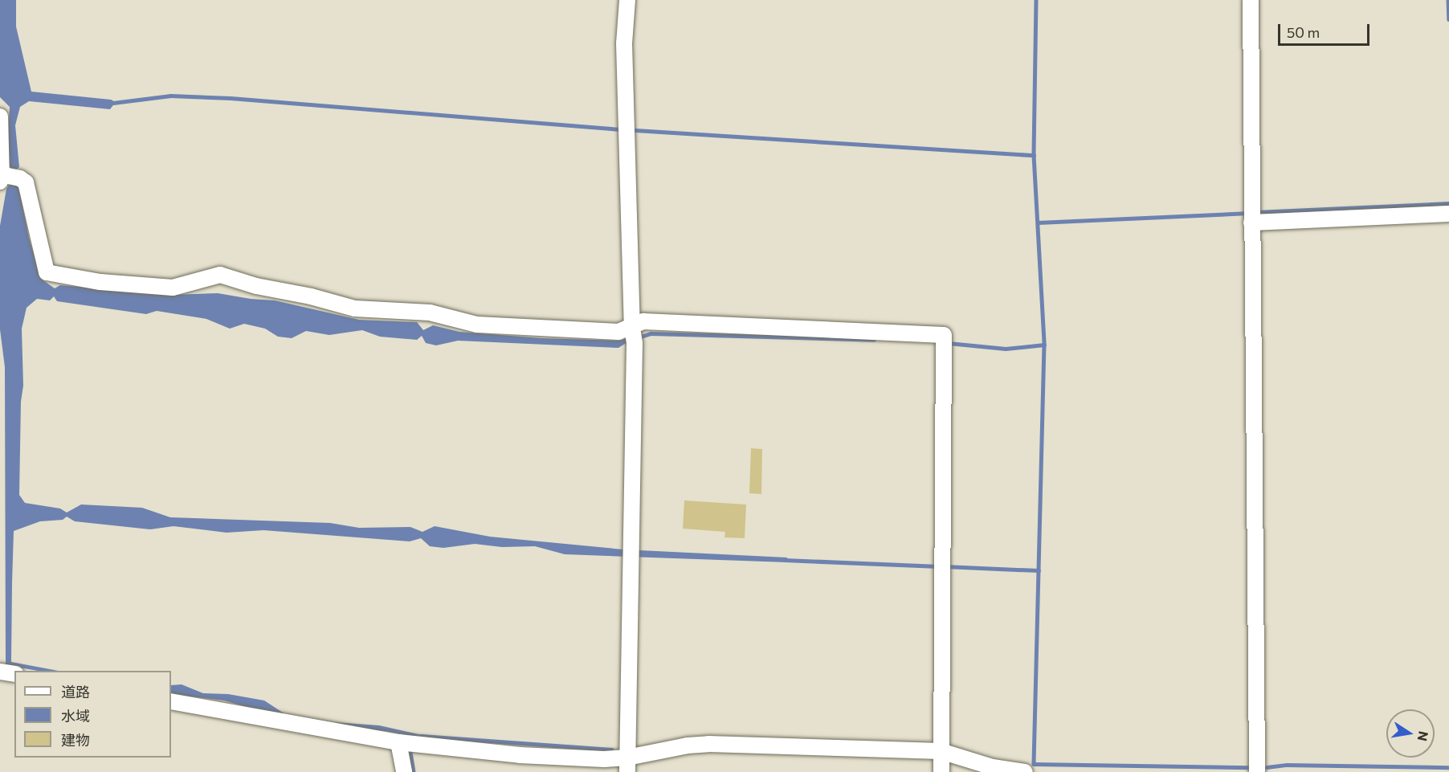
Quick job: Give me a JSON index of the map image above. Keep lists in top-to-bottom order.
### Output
{
  "legend": ["道路", "水域", "建物"],
  "scale_bar": "50 m",
  "north": "right"
}
